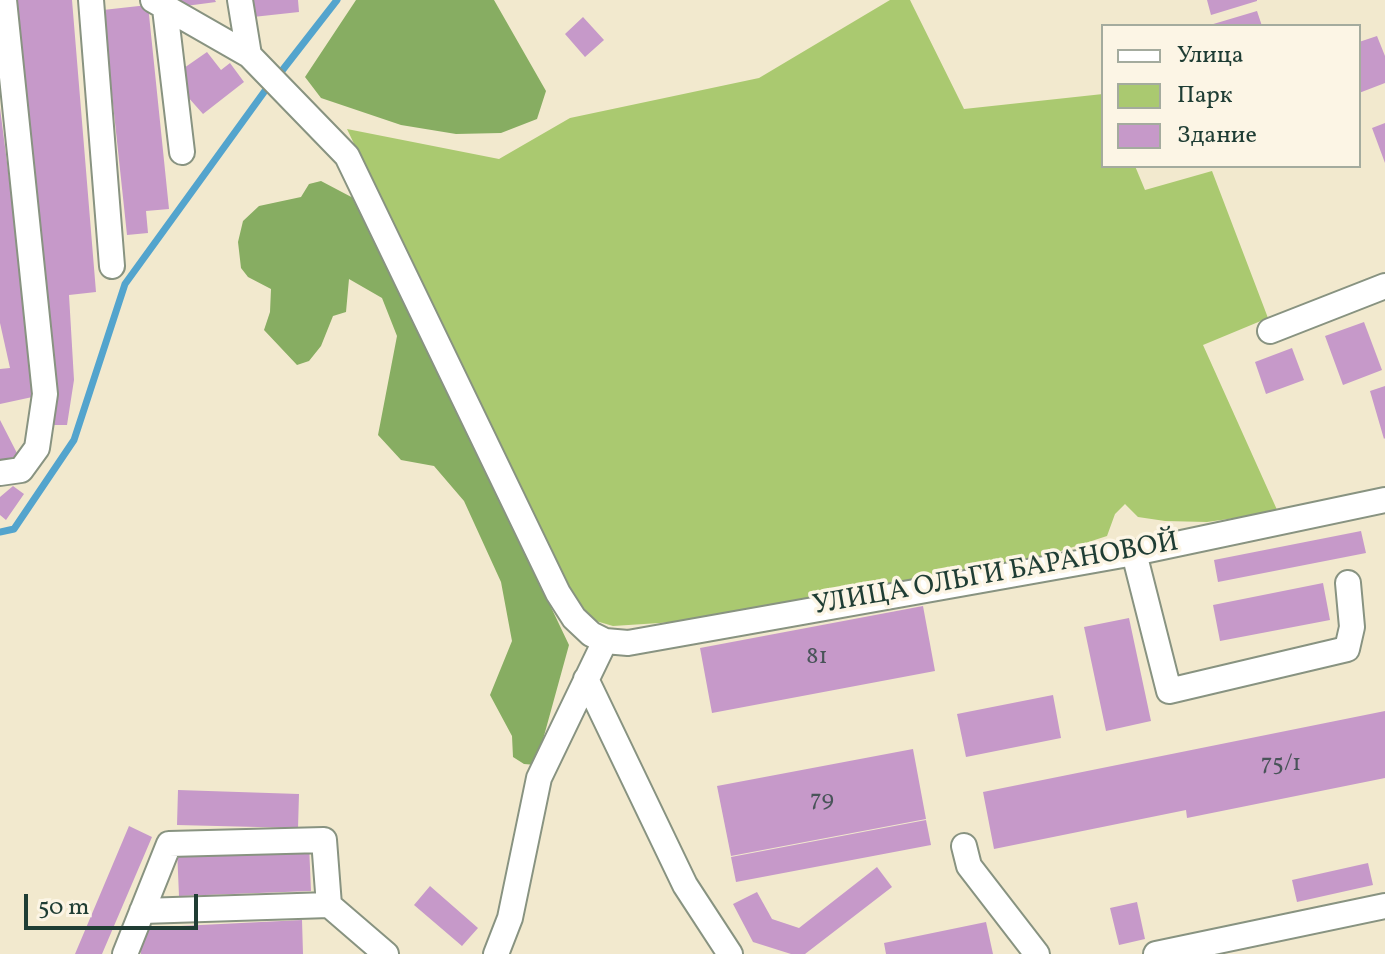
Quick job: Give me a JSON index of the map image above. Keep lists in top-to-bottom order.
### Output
{
  "streets": {
    "street": ["УЛИЦА ОЛЬГИ БАРАНОВОЙ"]
  },
  "house_numbers": ["81", "75/1", "79"],
  "legend": ["Улица", "Парк", "Здание"],
  "scale_bar": "50 m"
}
